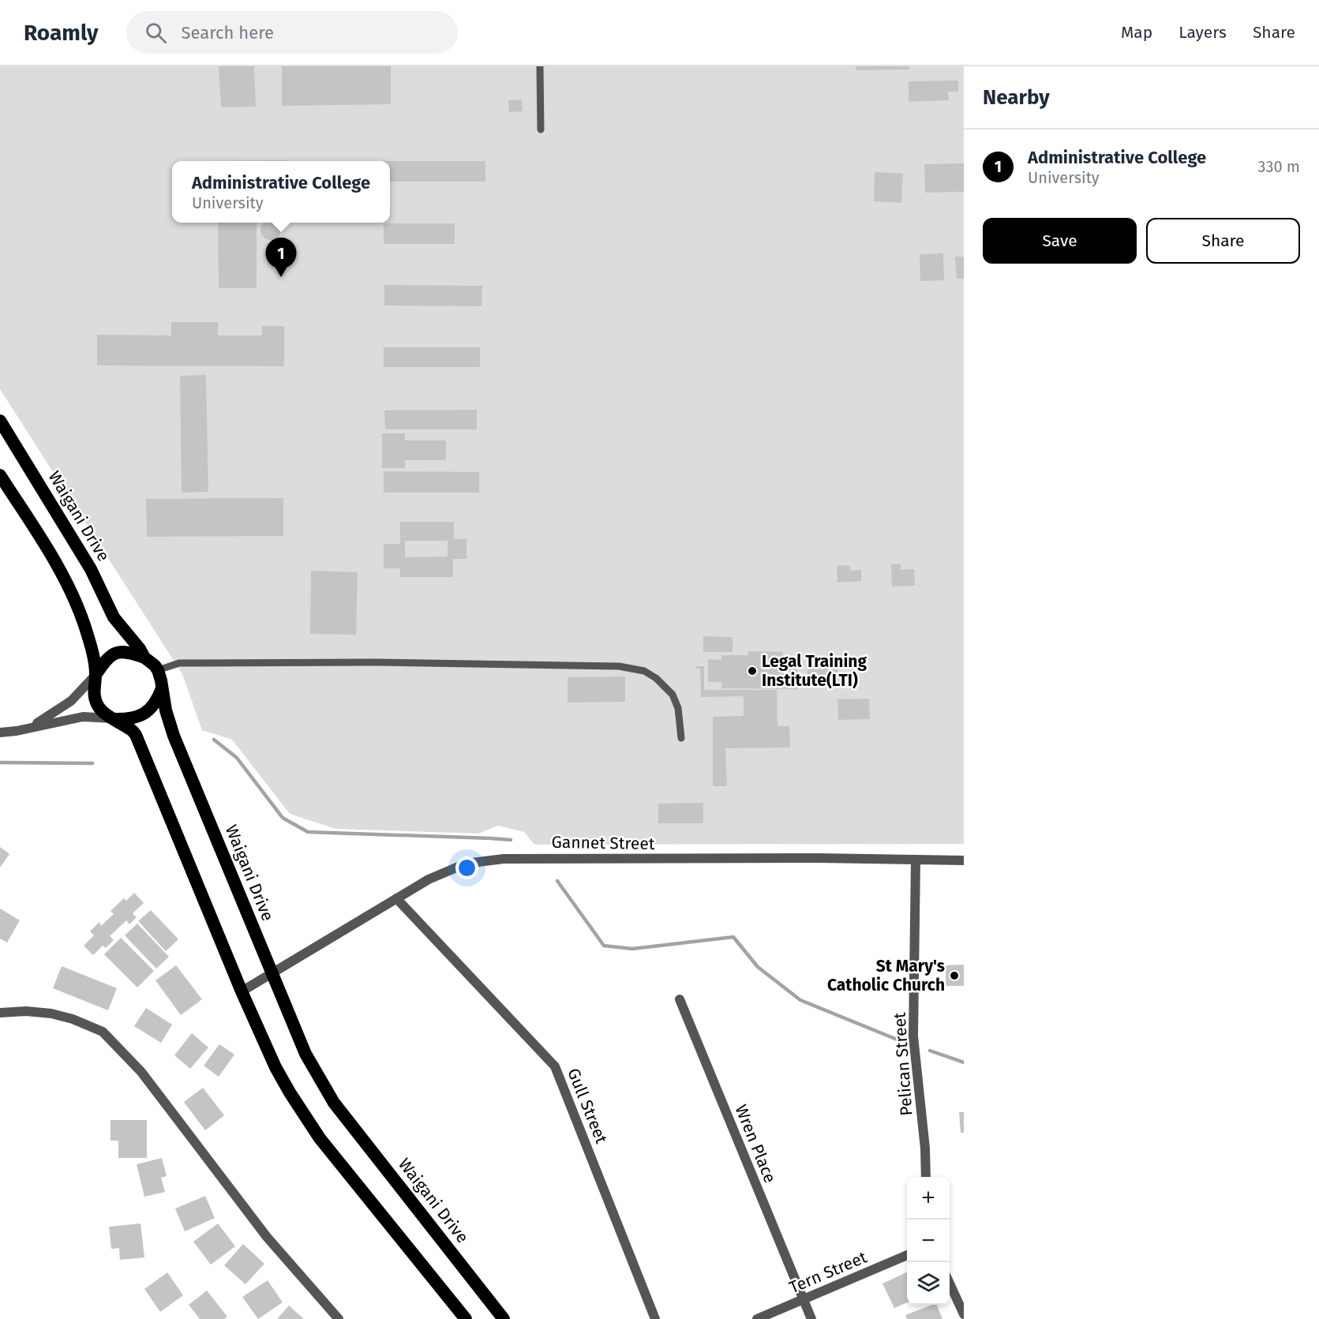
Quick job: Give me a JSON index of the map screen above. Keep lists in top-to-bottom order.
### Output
{
  "streets": {
    "highway": ["Waigani Drive"],
    "street": [
      "Gannet Street",
      "Pelican Street",
      "Gull Street",
      "Wren Place",
      "Tern Street"
    ]
  },
  "crossings": [
    ["Waigani Drive", "Gannet Street"],
    ["Gannet Street", "Pelican Street"],
    ["Gannet Street", "Gull Street"],
    ["Wren Place", "Tern Street"]
  ],
  "places": ["Legal Training Institute(LTI)", "St Mary's Catholic Church"],
  "page": {
    "header": "Roamly",
    "search": "Search here",
    "nav": ["Map", "Layers", "Share"],
    "heading": "Nearby",
    "list": [
      {
        "mark": "1",
        "name": "Administrative College",
        "note": "University",
        "value": "330 m"
      }
    ],
    "popup": ["Administrative College", "University"],
    "buttons": ["Save", "Share"],
    "pins": "1",
    "map_buttons": ["+", "−"]
  }
}
